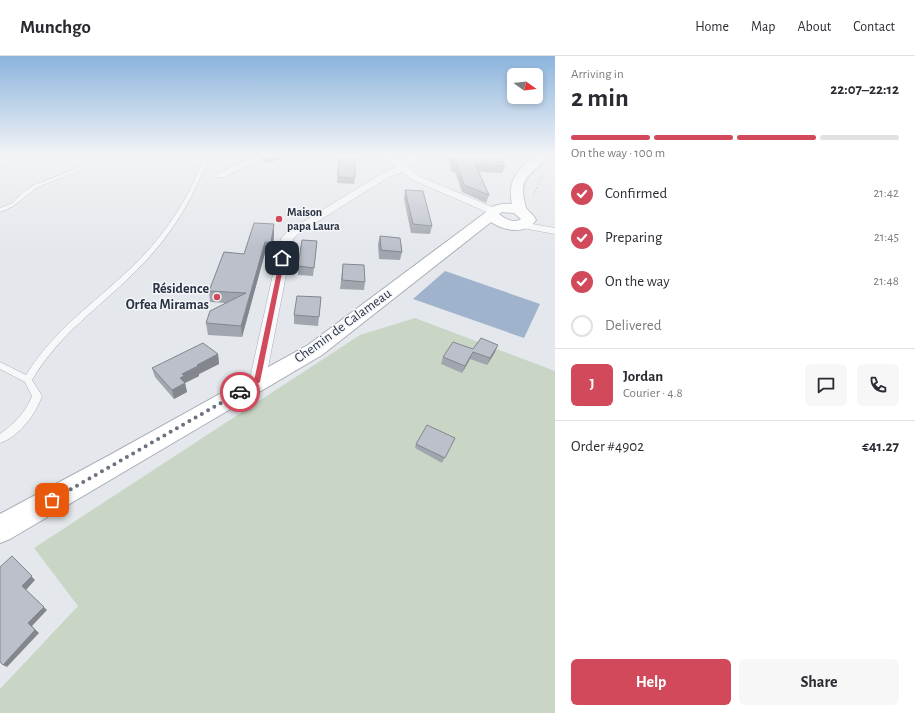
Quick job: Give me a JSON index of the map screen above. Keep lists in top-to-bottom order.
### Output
{
  "streets": {
    "main road": ["Chemin de Calameau"]
  },
  "places": ["Maison papa Laura", "Résidence Orfea Miramas"],
  "north": "right",
  "page": {
    "header": "Munchgo",
    "nav": [
      "Home",
      "Map",
      "About",
      "Contact"
    ],
    "heading": ["2 min", "Arriving in", "22:07–22:12"],
    "panel": [
      "Jordan",
      "Courier · 4.8",
      "Order #4902",
      "€41.27"
    ],
    "bar": "On the way · 100 m",
    "list": [
      ["Confirmed", "21:42"],
      ["Preparing", "21:45"],
      ["On the way", "21:48"],
      "Delivered"
    ],
    "round": "J",
    "buttons": ["Help", "Share"]
  }
}
